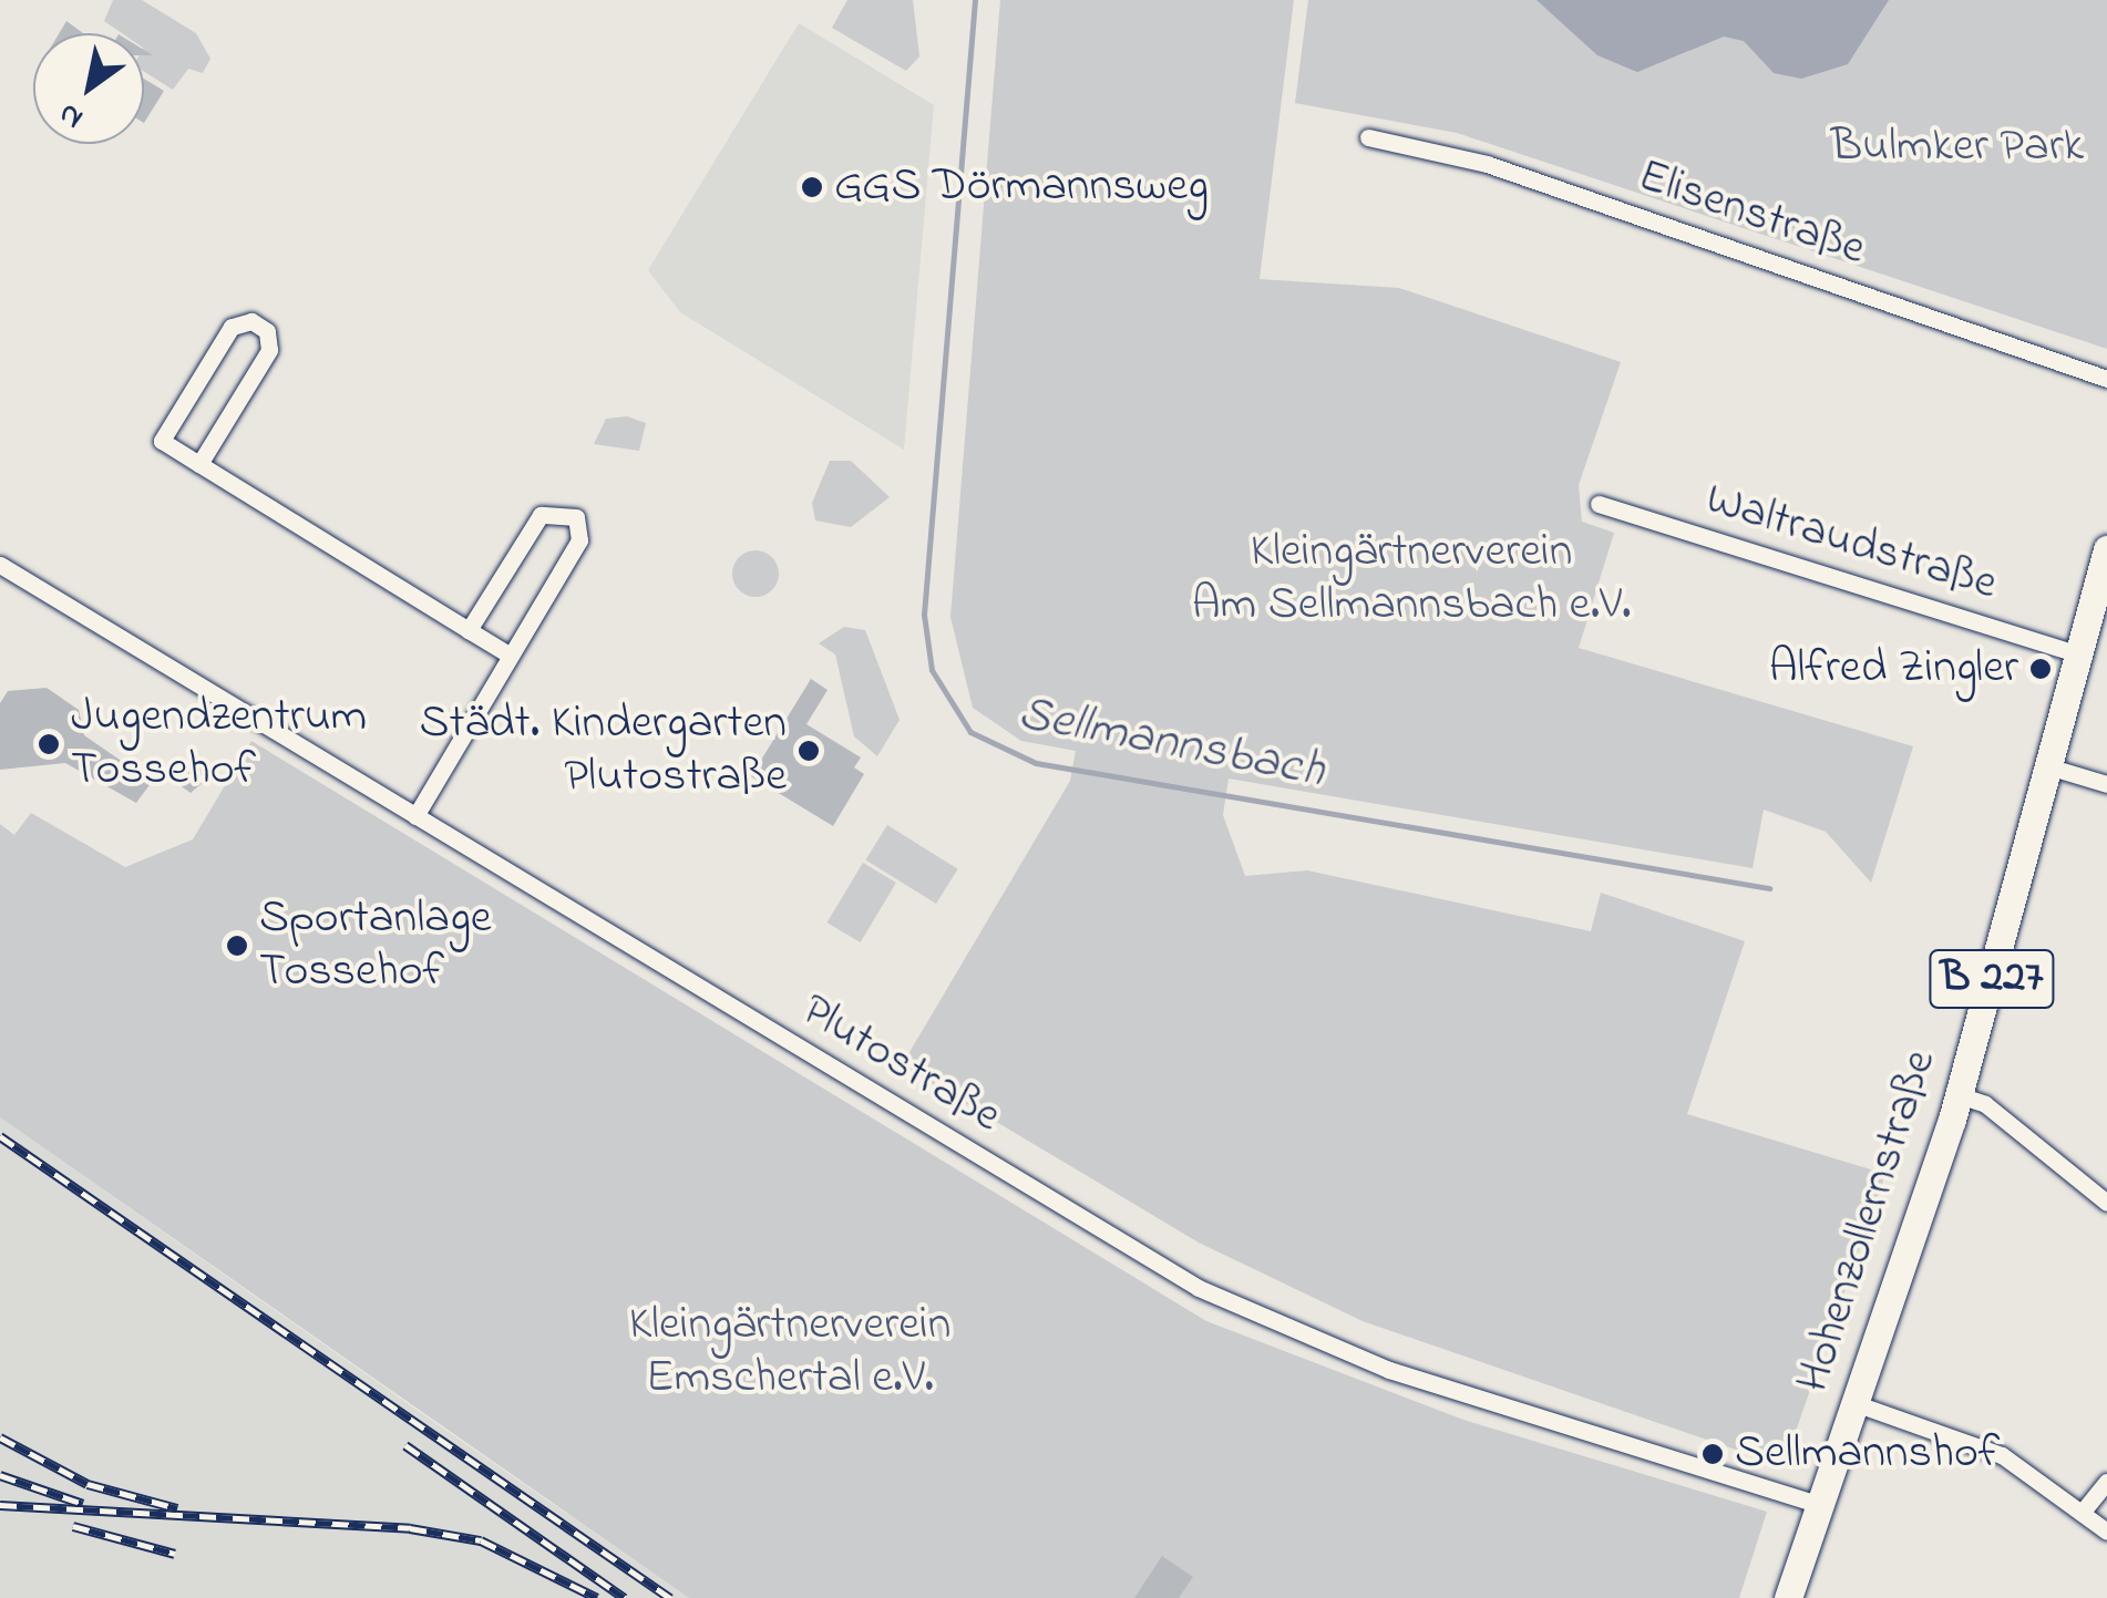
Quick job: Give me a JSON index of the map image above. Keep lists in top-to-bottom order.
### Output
{
  "streets": {
    "main road": ["B 227", "Hohenzollernstraße"],
    "street": ["Elisenstraße", "Waltraudstraße", "Plutostraße"]
  },
  "crossings": [
    ["Waltraudstraße", "Hohenzollernstraße"],
    ["Plutostraße", "Hohenzollernstraße"]
  ],
  "water": ["Sellmannsbach"],
  "parks": ["Bulmker Park", "Kleingärtnerverein Am Sellmannsbach e.V.", "Kleingärtnerverein Emschertal e.V."],
  "places": [
    "GGS Dörmannsweg",
    "Alfred Zingler",
    "Jugendzentrum Tossehof",
    "Städt. Kindergarten Plutostraße",
    "Sportanlage Tossehof",
    "Sellmannshof"
  ],
  "north": "bottom left"
}
